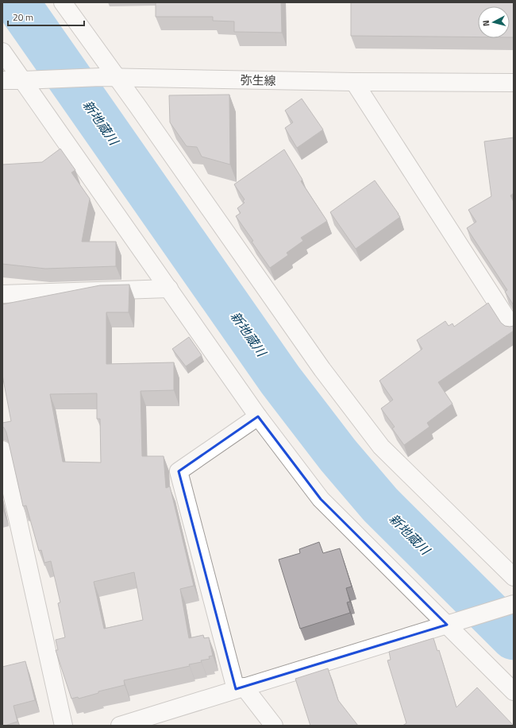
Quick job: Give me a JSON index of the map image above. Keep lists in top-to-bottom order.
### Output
{
  "streets": {
    "street": ["弥生線"]
  },
  "water": ["新地蔵川"],
  "scale_bar": "20 m",
  "north": "left"
}
